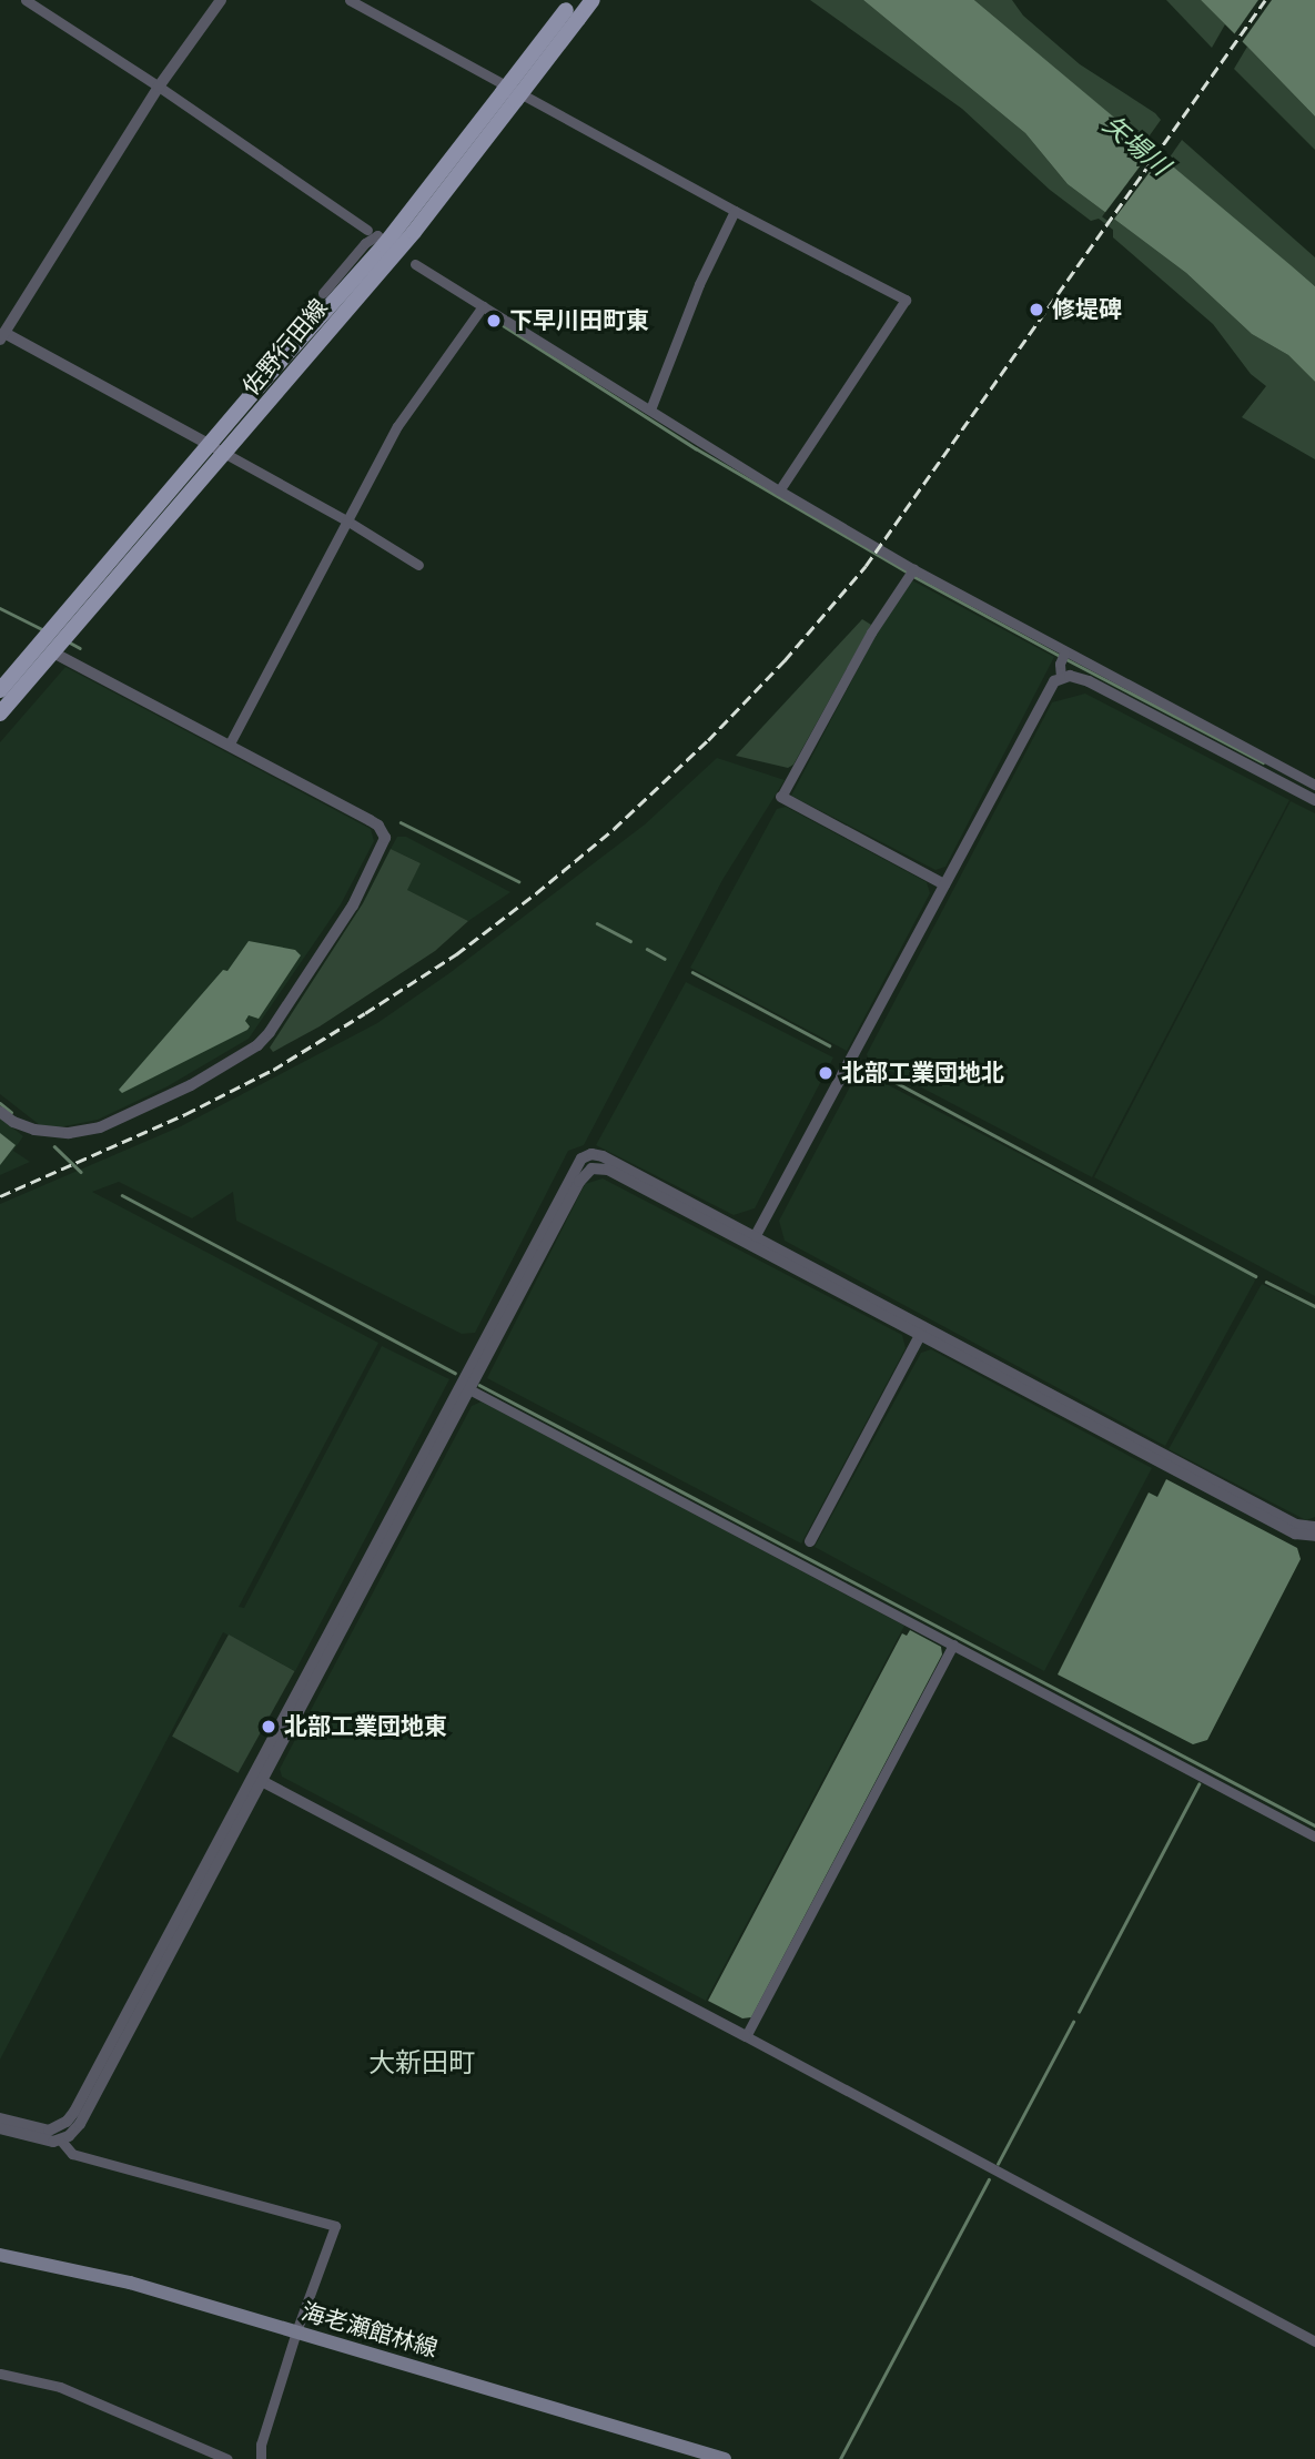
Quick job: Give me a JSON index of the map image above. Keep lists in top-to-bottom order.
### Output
{
  "streets": {
    "main road": ["佐野行田線", "海老瀬館林線"]
  },
  "districts": ["大新田町"],
  "water": ["矢場川"],
  "places": [
    "修堤碑",
    "下早川田町東",
    "北部工業団地北",
    "北部工業団地東"
  ]
}
